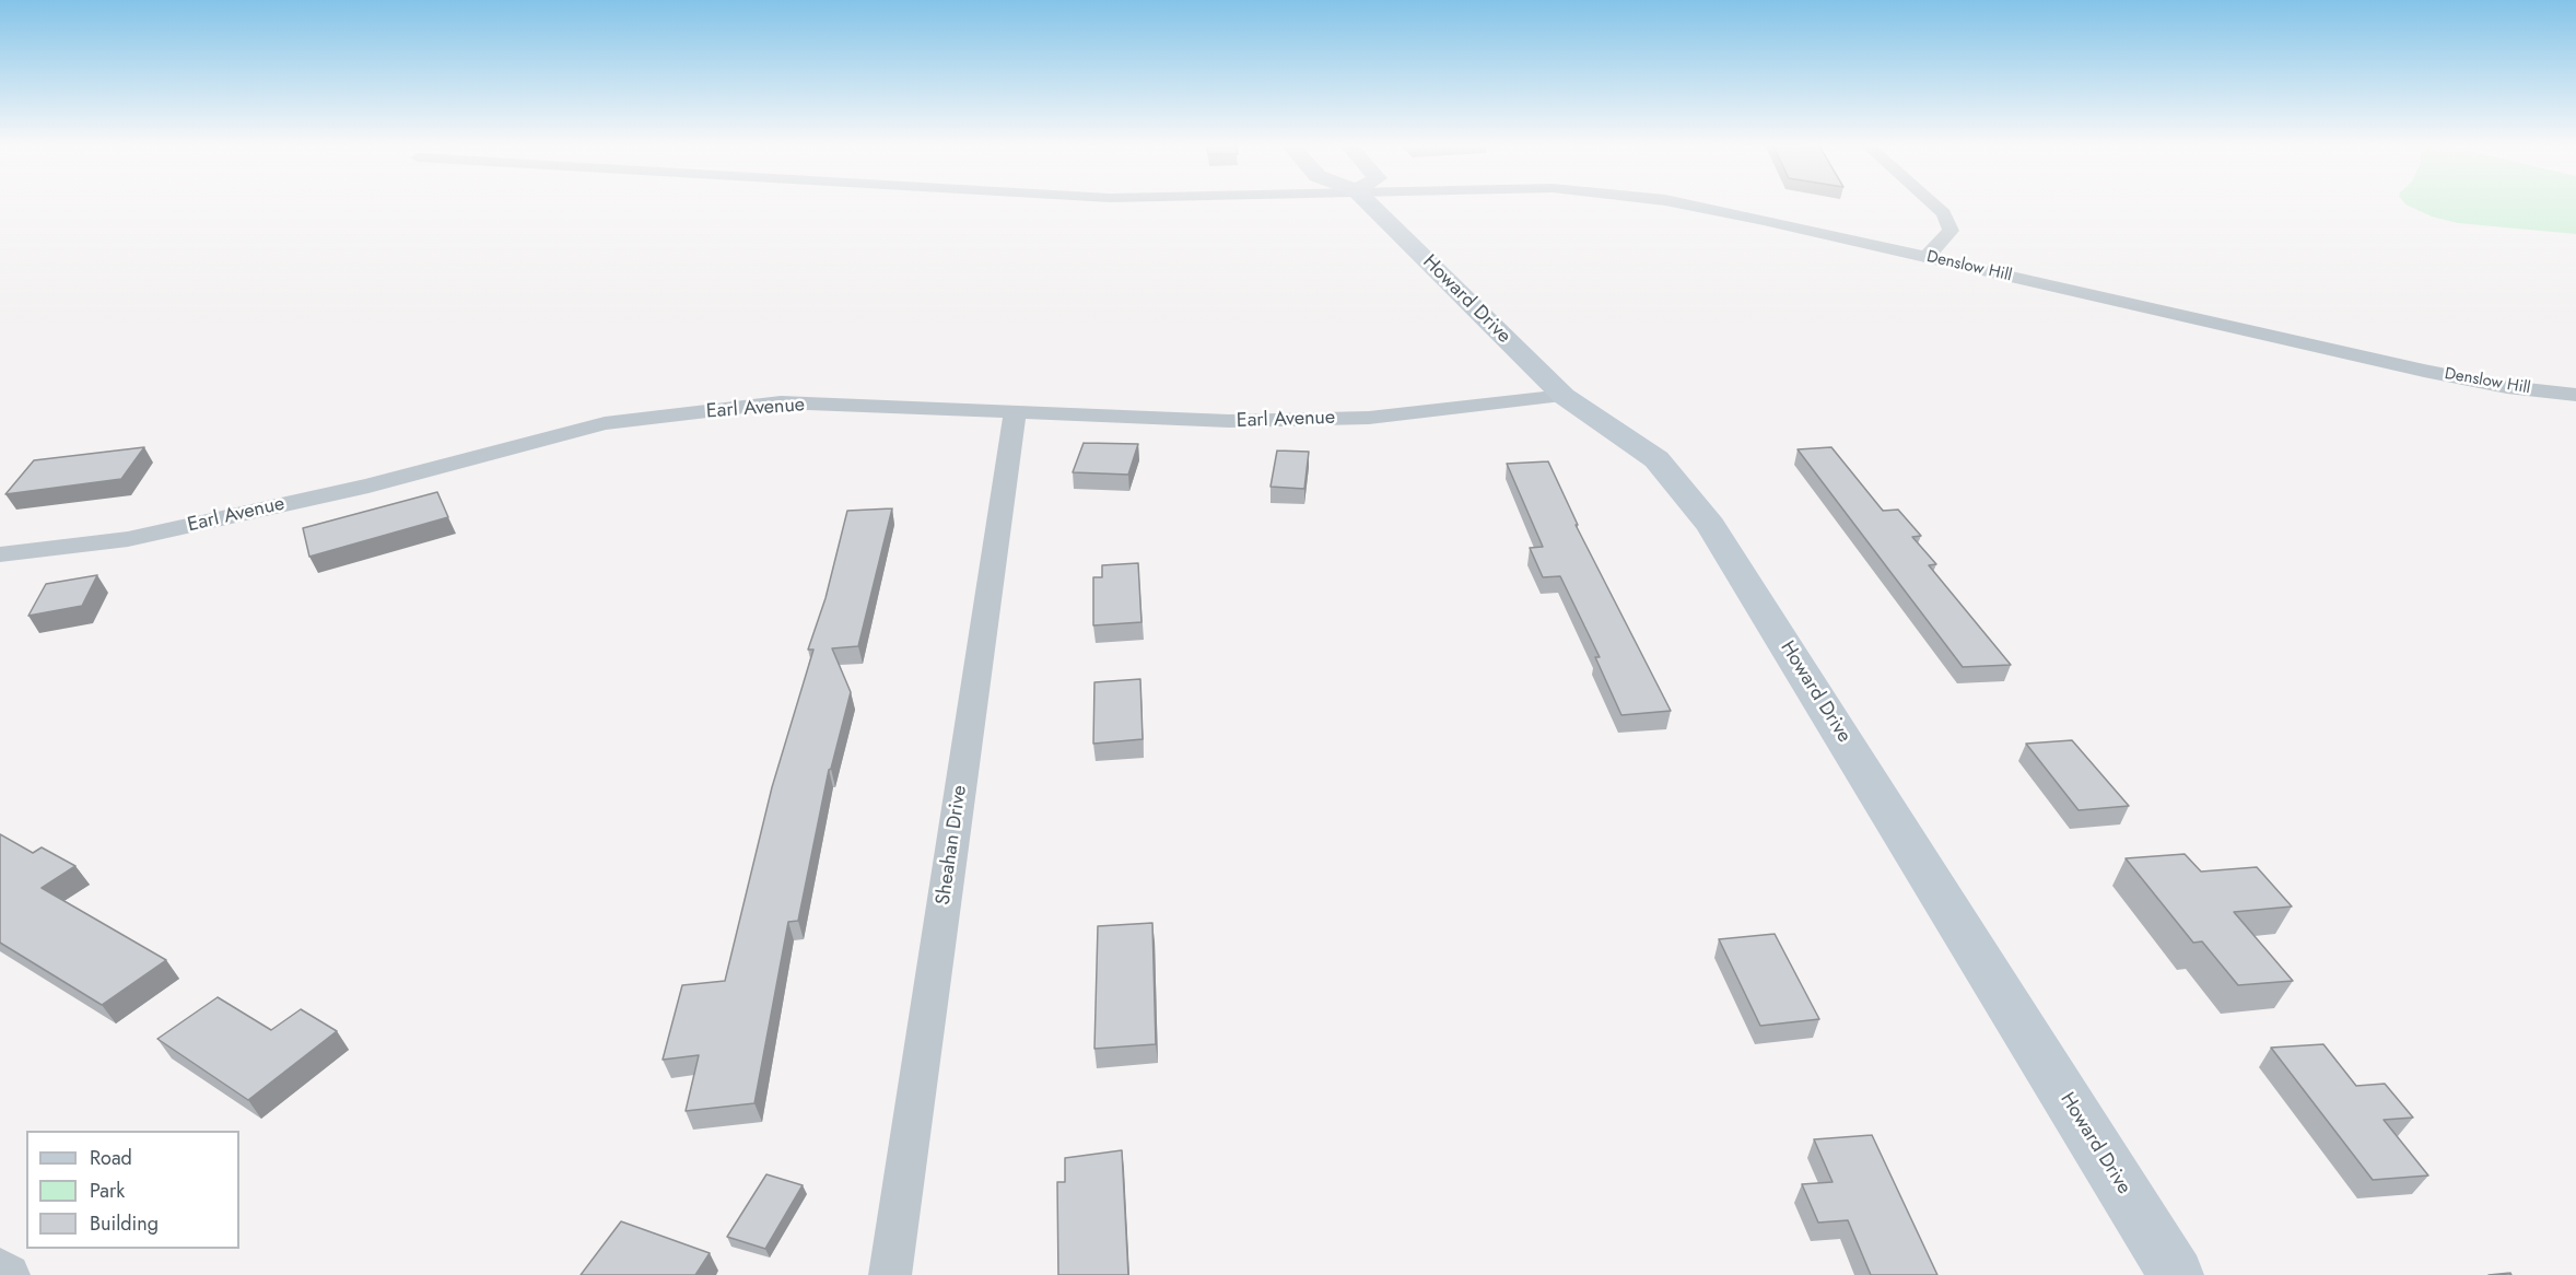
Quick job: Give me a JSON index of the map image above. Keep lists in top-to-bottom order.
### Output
{
  "streets": {
    "street": [
      "Denslow Hill",
      "Howard Drive",
      "Earl Avenue",
      "Sheahan Drive"
    ]
  },
  "crossings": [
    ["Howard Drive", "Earl Avenue"],
    ["Earl Avenue", "Sheahan Drive"]
  ],
  "legend": ["Road", "Park", "Building"]
}
